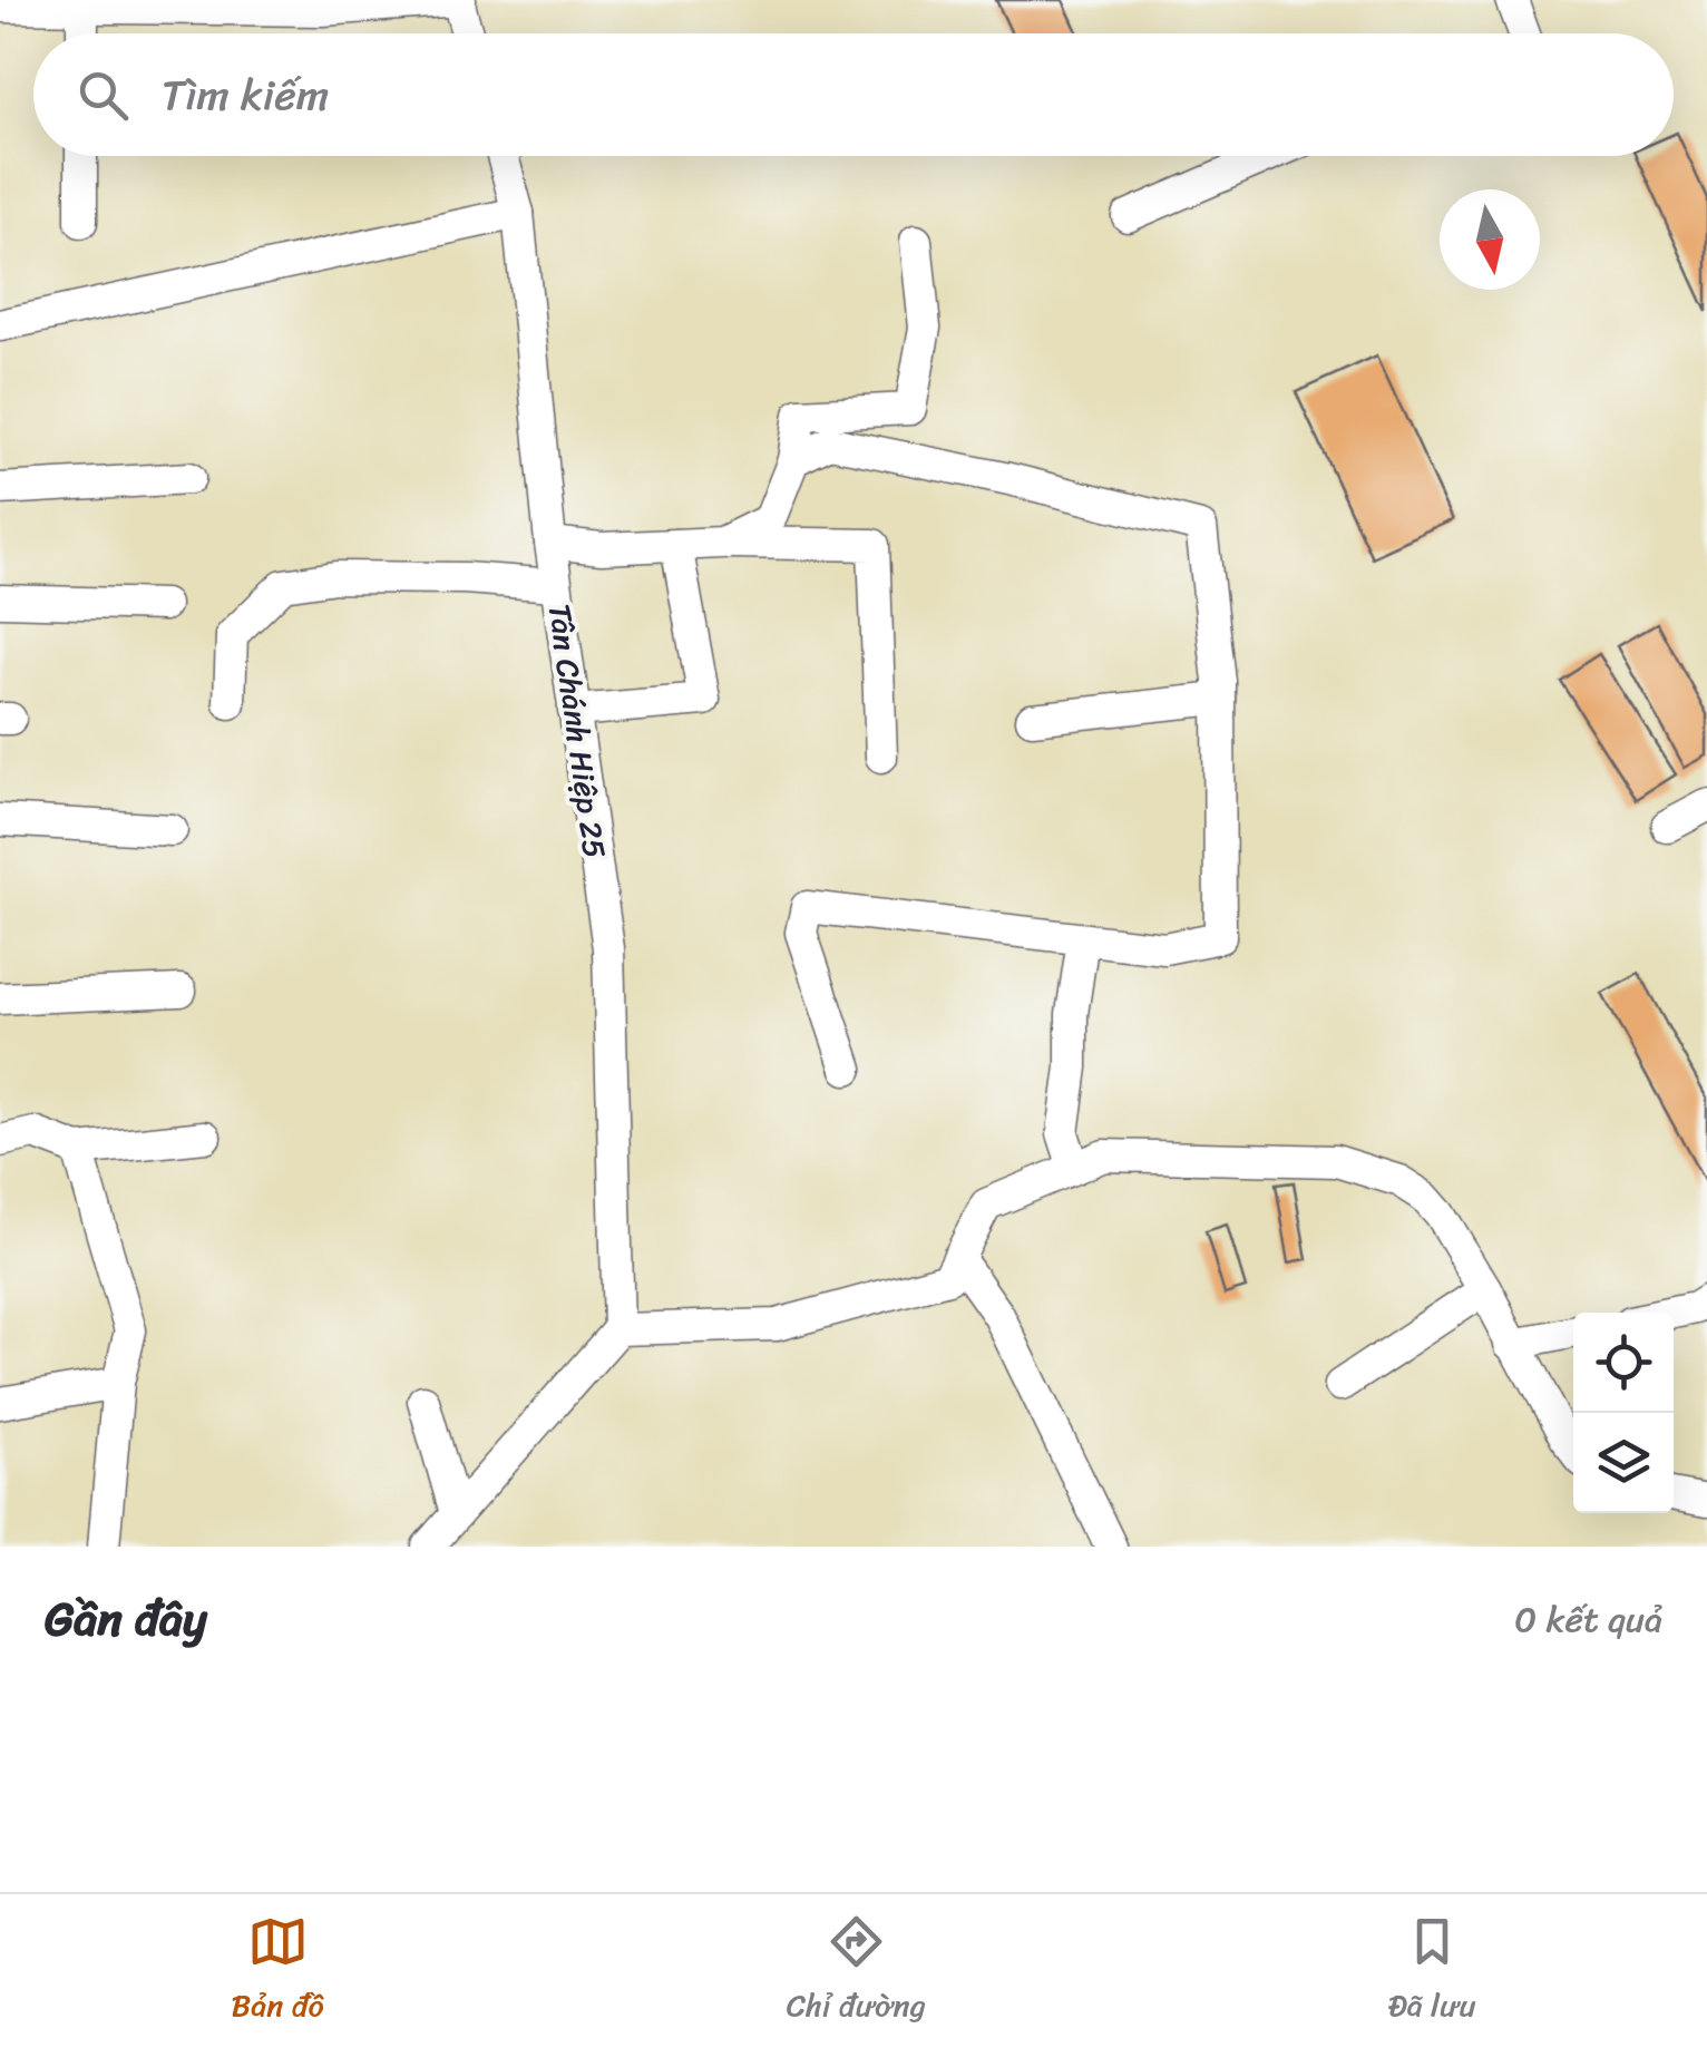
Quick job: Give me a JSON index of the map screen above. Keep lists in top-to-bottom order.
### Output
{
  "streets": {
    "street": ["Tân Chánh Hiệp 25"]
  },
  "north": "bottom",
  "page": {
    "search": "Tìm kiếm",
    "heading": ["Gần đây", "0 kết quả"],
    "nav": ["Bản đồ", "Chỉ đường", "Đã lưu"]
  }
}
